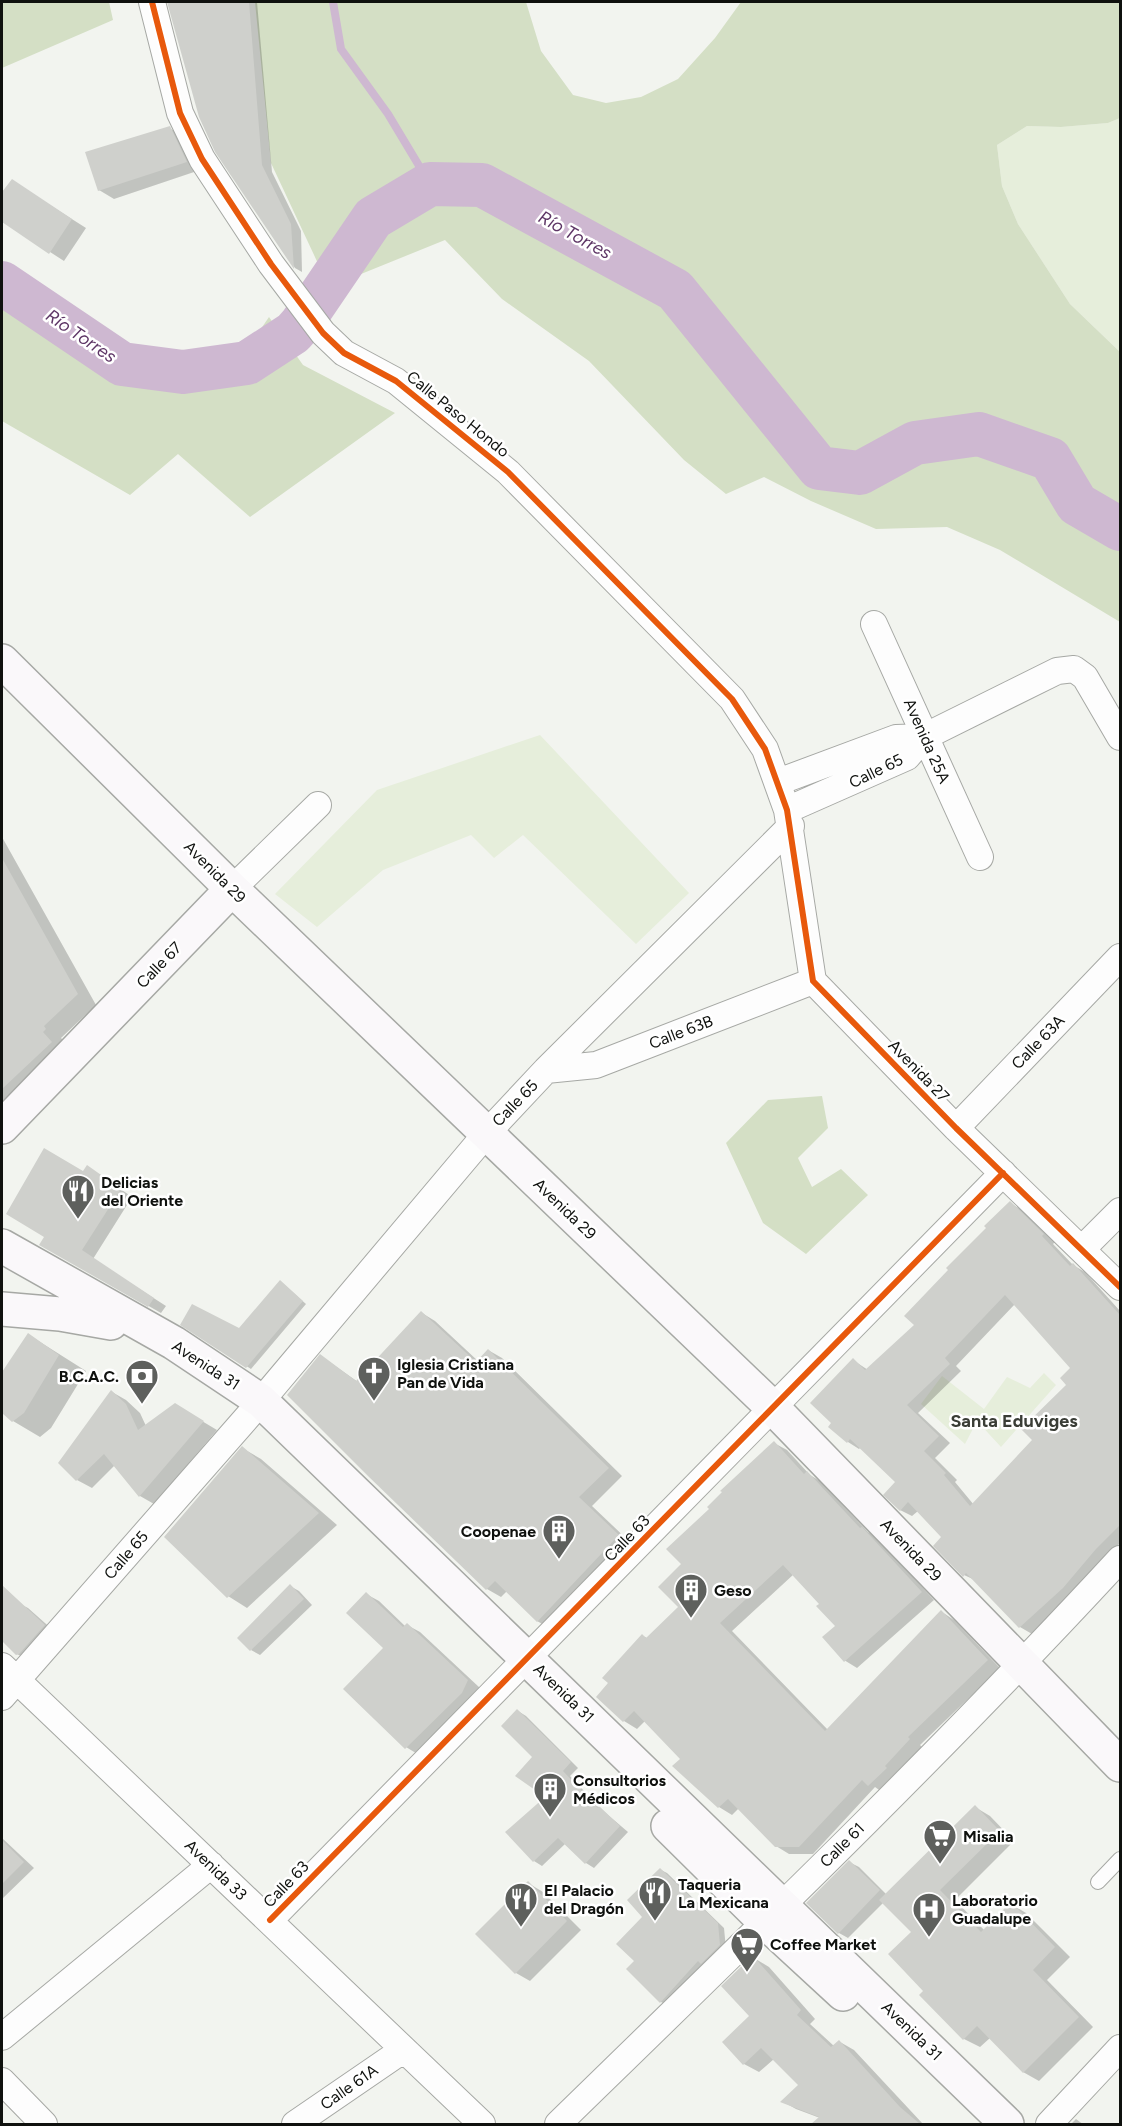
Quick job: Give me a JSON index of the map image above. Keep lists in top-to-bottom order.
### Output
{
  "streets": {
    "main road": ["Avenida 29", "Calle 67", "Avenida 31"],
    "street": [
      "Calle Paso Hondo",
      "Avenida 25A",
      "Calle 65",
      "Calle 63B",
      "Calle 63A",
      "Avenida 27",
      "Calle 63",
      "Calle 61",
      "Avenida 33",
      "Calle 61A"
    ]
  },
  "crossings": [
    ["Calle Paso Hondo", "Calle 65"],
    ["Avenida 25A", "Calle 65"],
    ["Calle 65", "Avenida 29"],
    ["Calle 65", "Calle 63B"],
    ["Calle 65", "Avenida 31"],
    ["Calle 65", "Avenida 33"],
    ["Avenida 29", "Calle 67"],
    ["Avenida 29", "Calle 63"],
    ["Avenida 29", "Calle 61"],
    ["Calle 63B", "Avenida 27"],
    ["Calle 63A", "Avenida 27"],
    ["Avenida 27", "Calle 63"],
    ["Avenida 31", "Calle 63"],
    ["Avenida 31", "Calle 61"],
    ["Calle 63", "Avenida 33"],
    ["Avenida 33", "Calle 61A"]
  ],
  "districts": ["Santa Eduviges"],
  "water": ["Río Torres"],
  "places": {
    "restaurant": ["Delicias del Oriente", "Taqueria La Mexicana", "El Palacio del Dragón"],
    "church": ["Iglesia Cristiana Pan de Vida"],
    "bank": ["B.C.A.C."],
    "building": ["Coopenae", "Geso", "Consultorios Médicos"],
    "supermarket": ["Misalia", "Coffee Market"],
    "hospital": ["Laboratorio Guadalupe"]
  }
}
